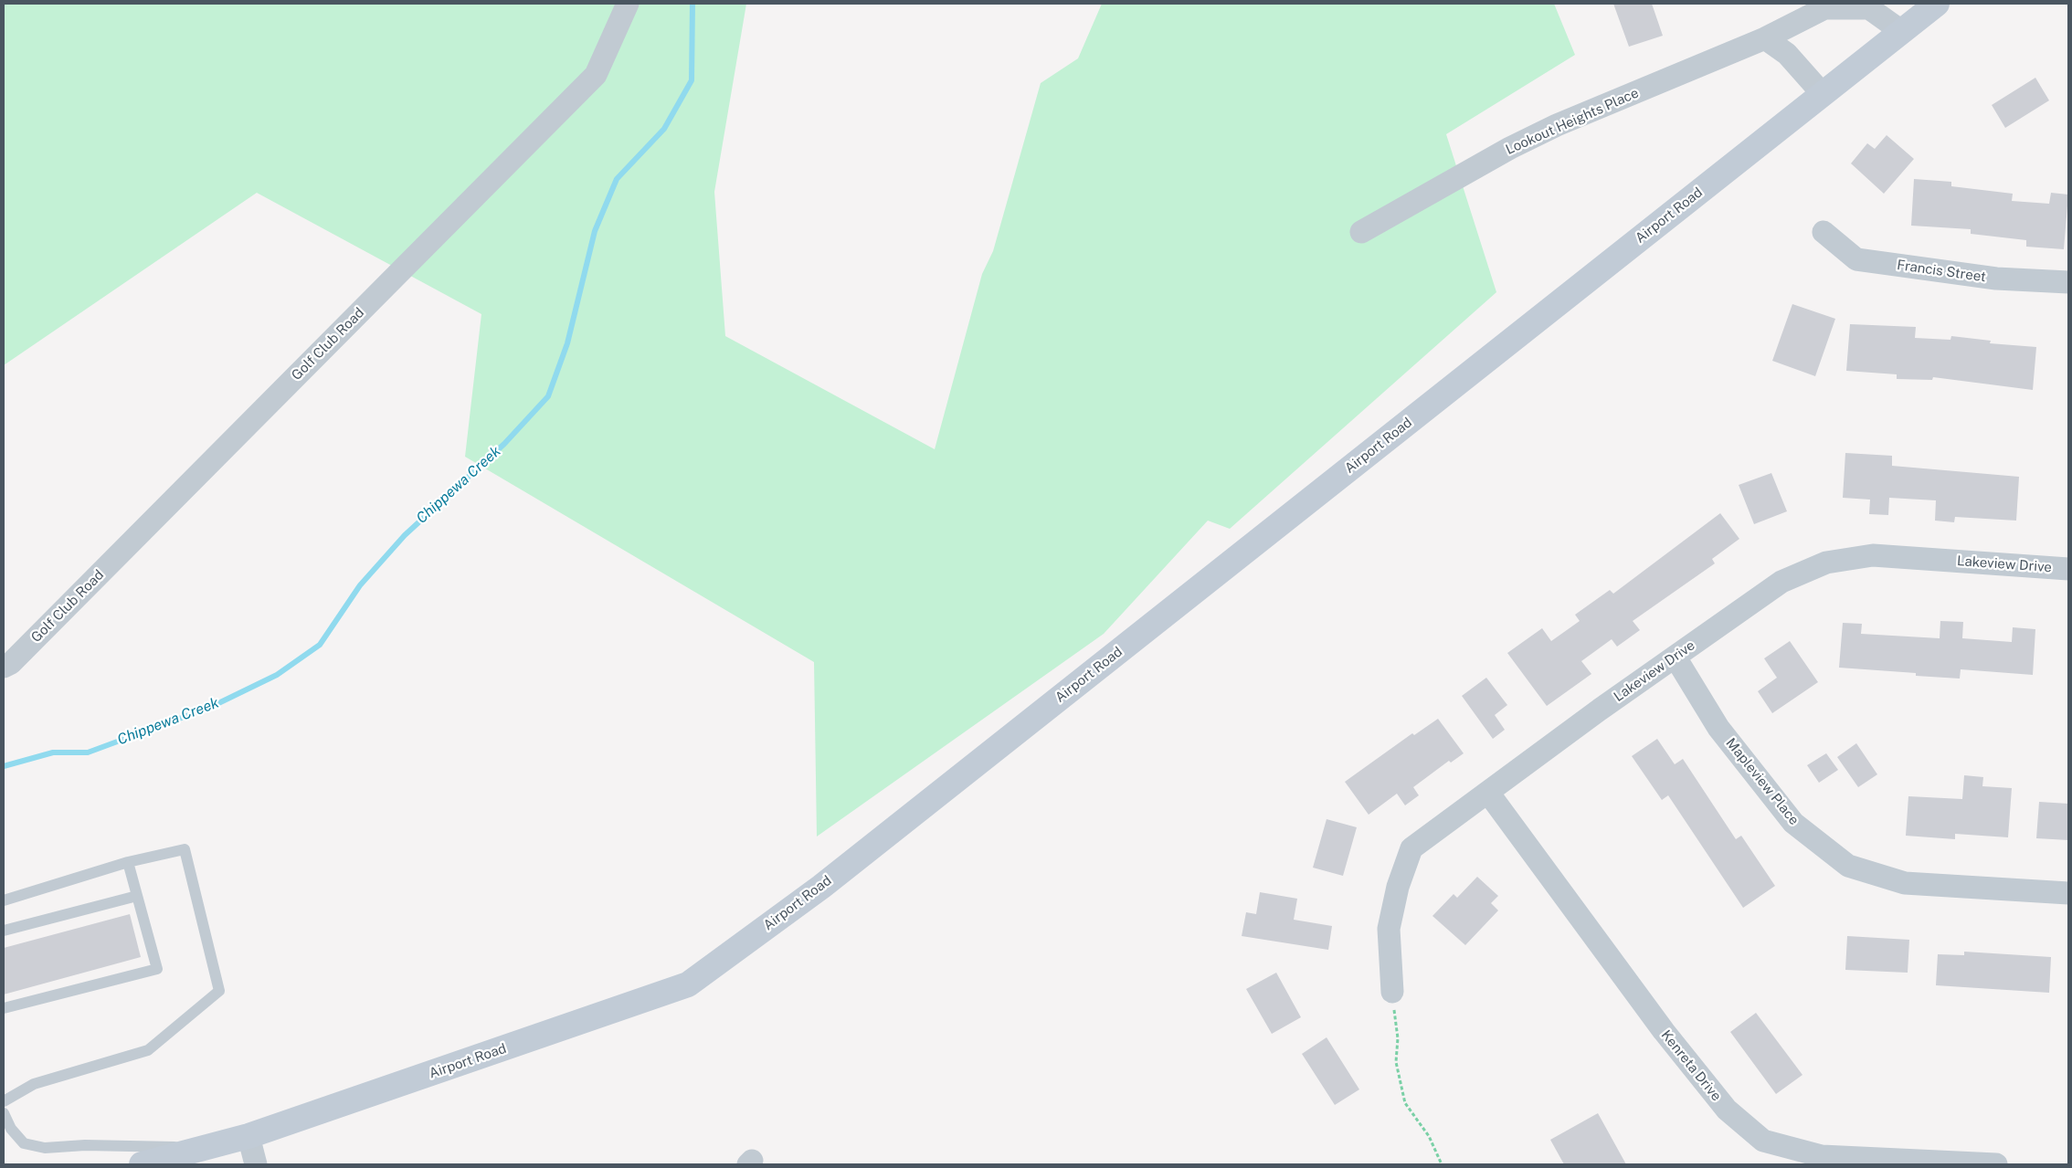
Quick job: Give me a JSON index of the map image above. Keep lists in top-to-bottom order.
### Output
{
  "streets": {
    "main road": ["Airport Road"],
    "street": [
      "Lookout Heights Place",
      "Francis Street",
      "Golf Club Road",
      "Lakeview Drive",
      "Mapleview Place",
      "Kenreta Drive"
    ]
  },
  "crossings": [
    ["Lookout Heights Place", "Airport Road"],
    ["Lakeview Drive", "Mapleview Place"],
    ["Lakeview Drive", "Kenreta Drive"]
  ],
  "water": ["Chippewa Creek"]
}
